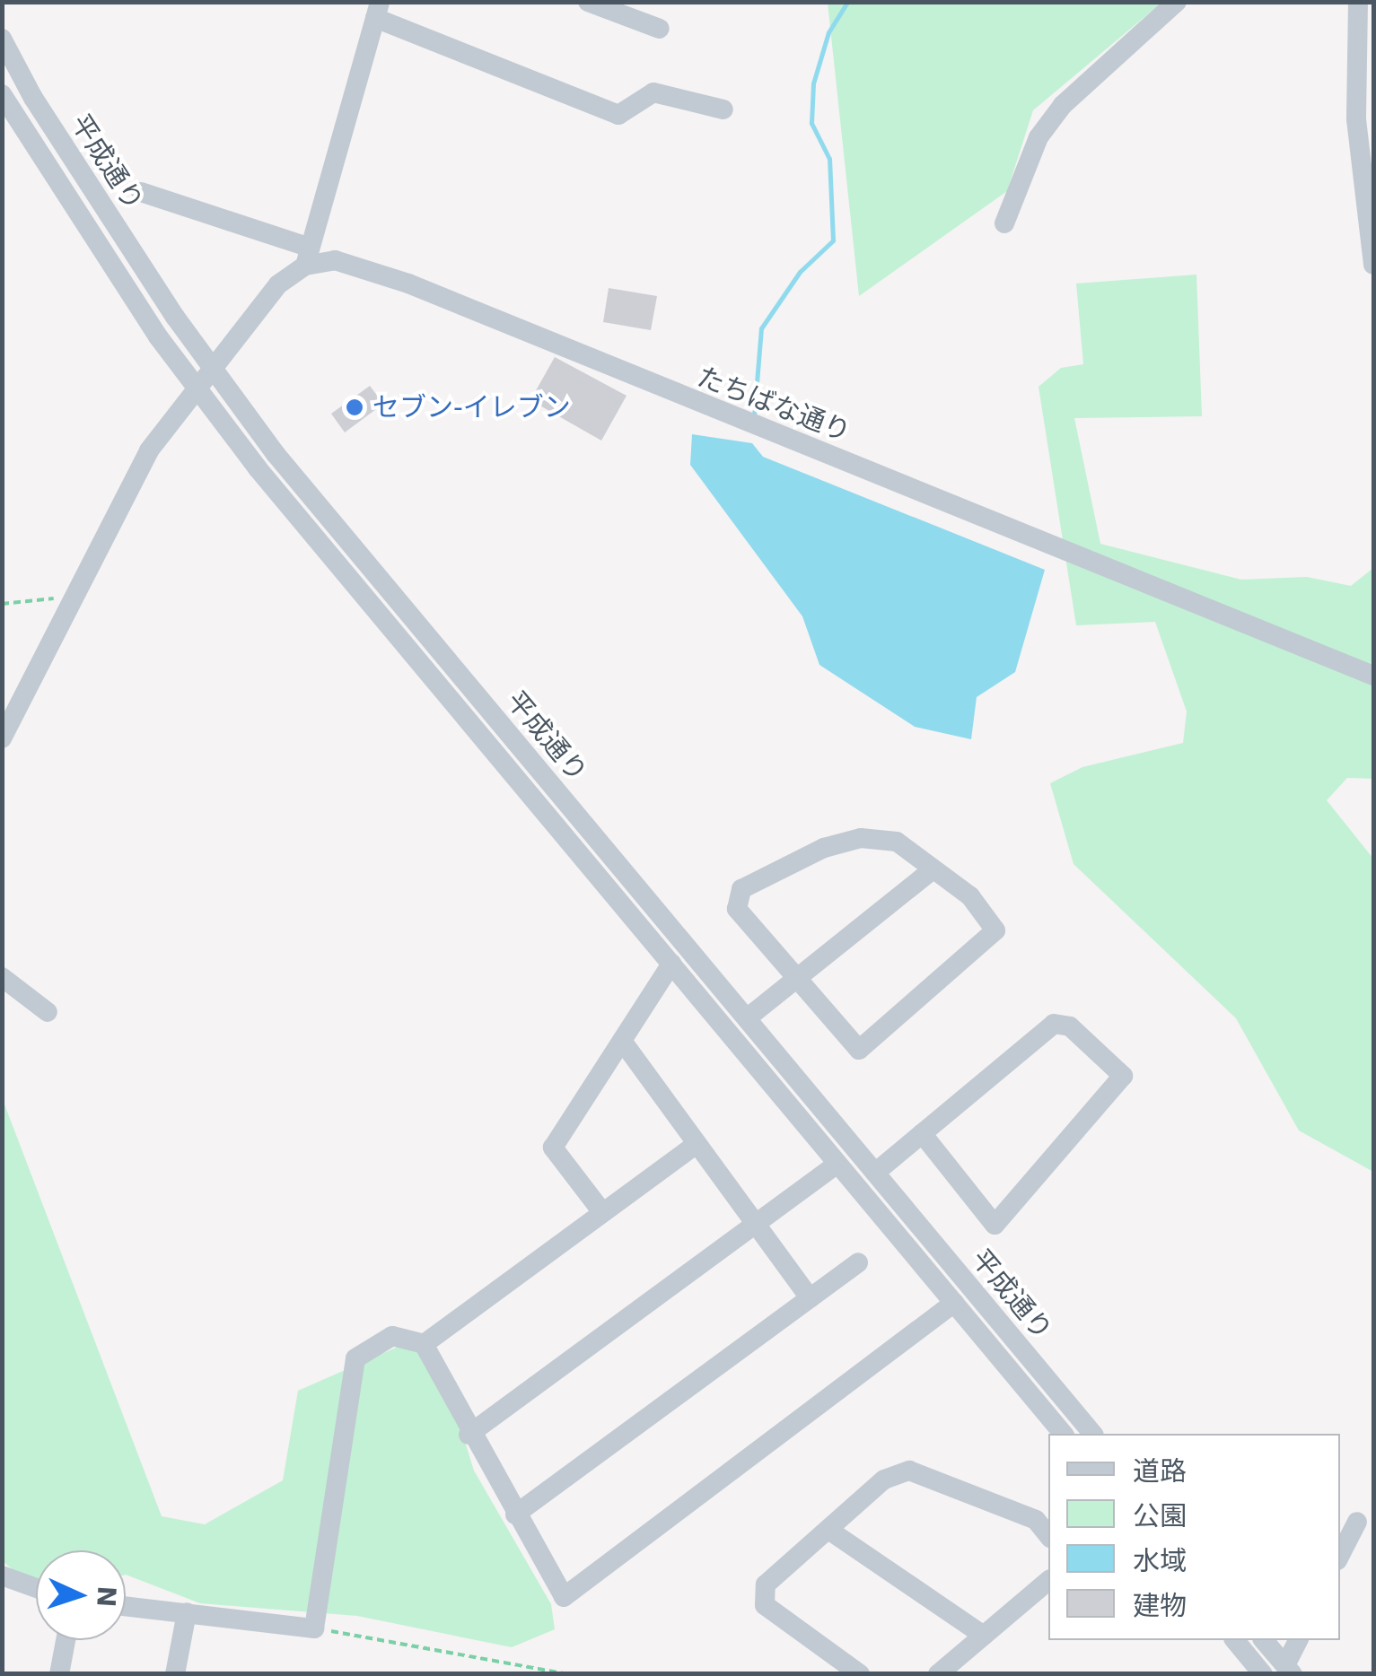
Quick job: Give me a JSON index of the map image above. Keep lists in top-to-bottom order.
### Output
{
  "streets": {
    "street": ["平成通り", "たちばな通り"]
  },
  "places": ["セブン-イレブン"],
  "legend": [
    "道路",
    "公園",
    "水域",
    "建物"
  ],
  "north": "right"
}
